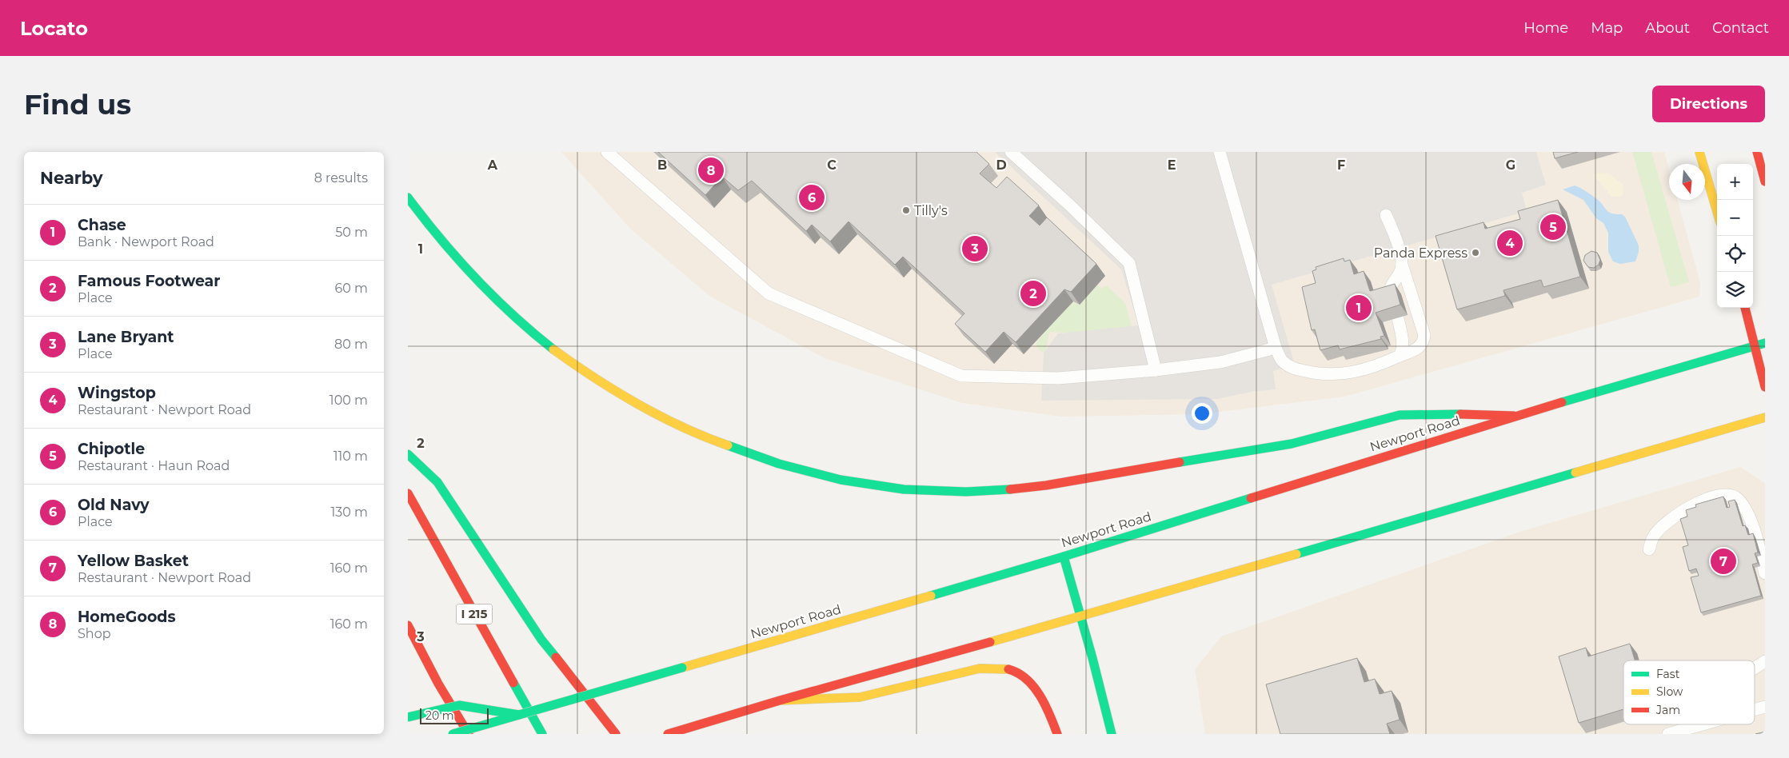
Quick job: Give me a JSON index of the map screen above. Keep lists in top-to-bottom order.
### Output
{
  "streets": {
    "main road": ["Newport Road", "I 215"]
  },
  "places": ["Tilly's", "Panda Express"],
  "legend": ["Fast", "Slow", "Jam"],
  "scale_bar": "20 m",
  "north": "bottom",
  "page": {
    "header": "Locato",
    "nav": [
      "Home",
      "Map",
      "About",
      "Contact"
    ],
    "buttons": "Directions",
    "title": "Find us",
    "heading": ["Nearby", "8 results"],
    "pins": [
      "8",
      "6",
      "5",
      "4",
      "3",
      "2",
      "1",
      "7"
    ],
    "map_buttons": ["+", "−"],
    "list": [
      {
        "mark": "1",
        "name": "Chase",
        "note": "Bank · Newport Road",
        "value": "50 m"
      },
      {
        "mark": "2",
        "name": "Famous Footwear",
        "note": "Place",
        "value": "60 m"
      },
      {
        "mark": "3",
        "name": "Lane Bryant",
        "note": "Place",
        "value": "80 m"
      },
      {
        "mark": "4",
        "name": "Wingstop",
        "note": "Restaurant · Newport Road",
        "value": "100 m"
      },
      {
        "mark": "5",
        "name": "Chipotle",
        "note": "Restaurant · Haun Road",
        "value": "110 m"
      },
      {
        "mark": "6",
        "name": "Old Navy",
        "note": "Place",
        "value": "130 m"
      },
      {
        "mark": "7",
        "name": "Yellow Basket",
        "note": "Restaurant · Newport Road",
        "value": "160 m"
      },
      {
        "mark": "8",
        "name": "HomeGoods",
        "note": "Shop",
        "value": "160 m"
      }
    ],
    "scale": "20 m"
  },
  "grid": {
    "columns": [
      "A",
      "B",
      "C",
      "D",
      "E",
      "F",
      "G"
    ],
    "rows": ["1", "2", "3"]
  }
}
